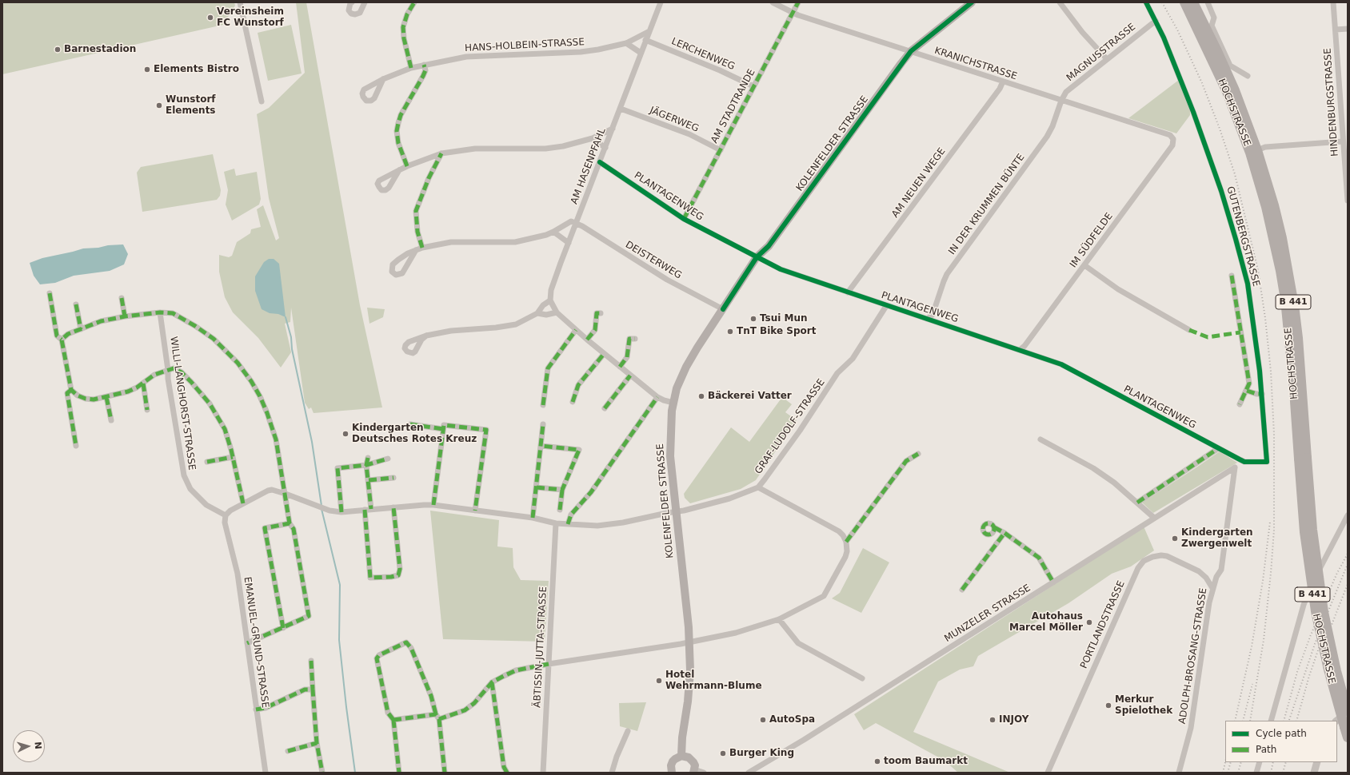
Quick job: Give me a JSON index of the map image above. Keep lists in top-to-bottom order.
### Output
{
  "streets": {
    "main road": ["HOCHSTRASSE", "KOLENFELDER STRASSE", "B 441"],
    "street": [
      "HANS-HOLBEIN-STRASSE",
      "MAGNUSSTRASSE",
      "LERCHENWEG",
      "KRANICHSTRASSE",
      "HINDENBURGSTRASSE",
      "AM STADTRANDE",
      "JÄGERWEG",
      "AM HASENPFAHL",
      "AM NEUEN WEGE",
      "PLANTAGENWEG",
      "IN DER KRUMMEN BÜNTE",
      "GUTENBERGSTRASSE",
      "IM SÜDFELDE",
      "DEISTERWEG",
      "WILLI-LANGHORST-STRASSE",
      "GRAF-LUDOLF-STRASSE",
      "MUNZELER STRASSE",
      "PORTLANDSTRASSE",
      "EMANUEL-GRUND-STRASSE",
      "ÄBTISSIN-JUTTA-STRASSE",
      "ADOLPH-BROSANG-STRASSE"
    ]
  },
  "crossings": [
    ["HANS-HOLBEIN-STRASSE", "AM HASENPFAHL"],
    ["MAGNUSSTRASSE", "KRANICHSTRASSE"],
    ["MAGNUSSTRASSE", "IN DER KRUMMEN BÜNTE"],
    ["MAGNUSSTRASSE", "GUTENBERGSTRASSE"],
    ["LERCHENWEG", "AM STADTRANDE"],
    ["LERCHENWEG", "AM HASENPFAHL"],
    ["KRANICHSTRASSE", "AM STADTRANDE"],
    ["KRANICHSTRASSE", "KOLENFELDER STRASSE"],
    ["KRANICHSTRASSE", "AM NEUEN WEGE"],
    ["KRANICHSTRASSE", "IN DER KRUMMEN BÜNTE"],
    ["KRANICHSTRASSE", "IM SÜDFELDE"],
    ["AM STADTRANDE", "JÄGERWEG"],
    ["AM STADTRANDE", "PLANTAGENWEG"],
    ["JÄGERWEG", "AM HASENPFAHL"],
    ["KOLENFELDER STRASSE", "PLANTAGENWEG"],
    ["KOLENFELDER STRASSE", "DEISTERWEG"],
    ["KOLENFELDER STRASSE", "GRAF-LUDOLF-STRASSE"],
    ["AM HASENPFAHL", "PLANTAGENWEG"],
    ["AM HASENPFAHL", "DEISTERWEG"],
    ["AM NEUEN WEGE", "PLANTAGENWEG"],
    ["PLANTAGENWEG", "IN DER KRUMMEN BÜNTE"],
    ["PLANTAGENWEG", "GUTENBERGSTRASSE"],
    ["PLANTAGENWEG", "IM SÜDFELDE"],
    ["PLANTAGENWEG", "GRAF-LUDOLF-STRASSE"],
    ["WILLI-LANGHORST-STRASSE", "GRAF-LUDOLF-STRASSE"],
    ["WILLI-LANGHORST-STRASSE", "EMANUEL-GRUND-STRASSE"],
    ["GRAF-LUDOLF-STRASSE", "EMANUEL-GRUND-STRASSE"],
    ["GRAF-LUDOLF-STRASSE", "ÄBTISSIN-JUTTA-STRASSE"],
    ["MUNZELER STRASSE", "ADOLPH-BROSANG-STRASSE"],
    ["PORTLANDSTRASSE", "ADOLPH-BROSANG-STRASSE"]
  ],
  "places": [
    "Vereinsheim FC Wunstorf",
    "Barnestadion",
    "Elements Bistro",
    "Wunstorf Elements",
    "Tsui Mun",
    "TnT Bike Sport",
    "Bäckerei Vatter",
    "Kindergarten Deutsches Rotes Kreuz",
    "Kindergarten Zwergenwelt",
    "Autohaus Marcel Möller",
    "Hotel Wehrmann-Blume",
    "Merkur Spielothek",
    "AutoSpa",
    "INJOY",
    "Burger King",
    "toom Baumarkt"
  ],
  "legend": ["Cycle path", "Path"],
  "north": "right"
}
